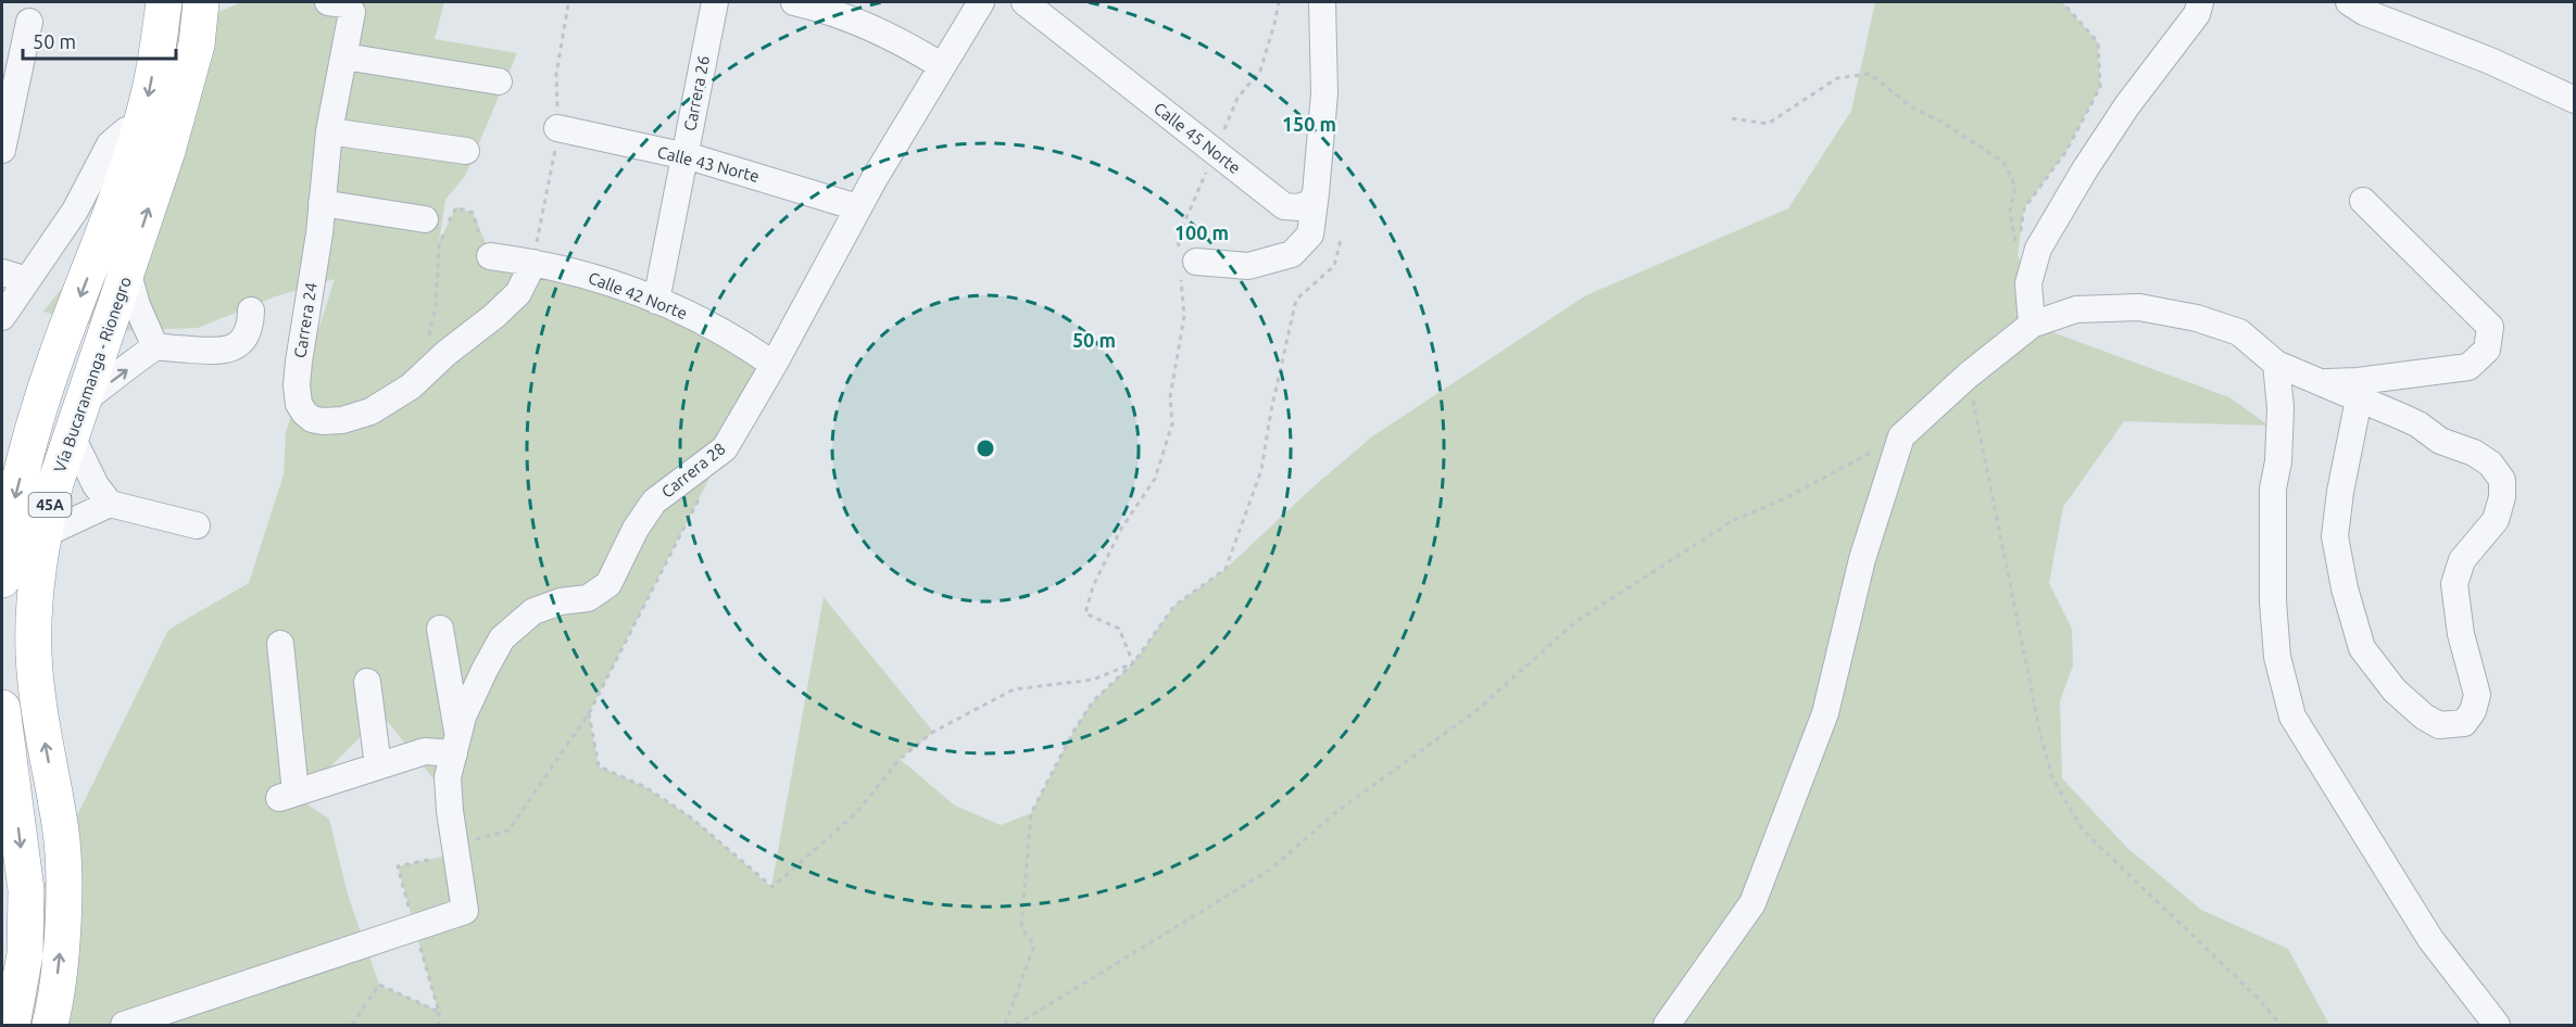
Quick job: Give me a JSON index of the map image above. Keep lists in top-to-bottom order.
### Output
{
  "streets": {
    "highway": ["Vía Bucaramanga - Rionegro", "45A"],
    "street": [
      "Carrera 26",
      "Calle 45 Norte",
      "Calle 43 Norte",
      "Calle 42 Norte",
      "Carrera 24",
      "Carrera 28"
    ]
  },
  "crossings": [
    ["Carrera 26", "Calle 43 Norte"],
    ["Carrera 26", "Calle 42 Norte"],
    ["Calle 43 Norte", "Carrera 28"],
    ["Calle 42 Norte", "Carrera 24"],
    ["Calle 42 Norte", "Carrera 28"]
  ],
  "scale_bar": "50 m",
  "rings": ["150 m", "100 m", "50 m"]
}
